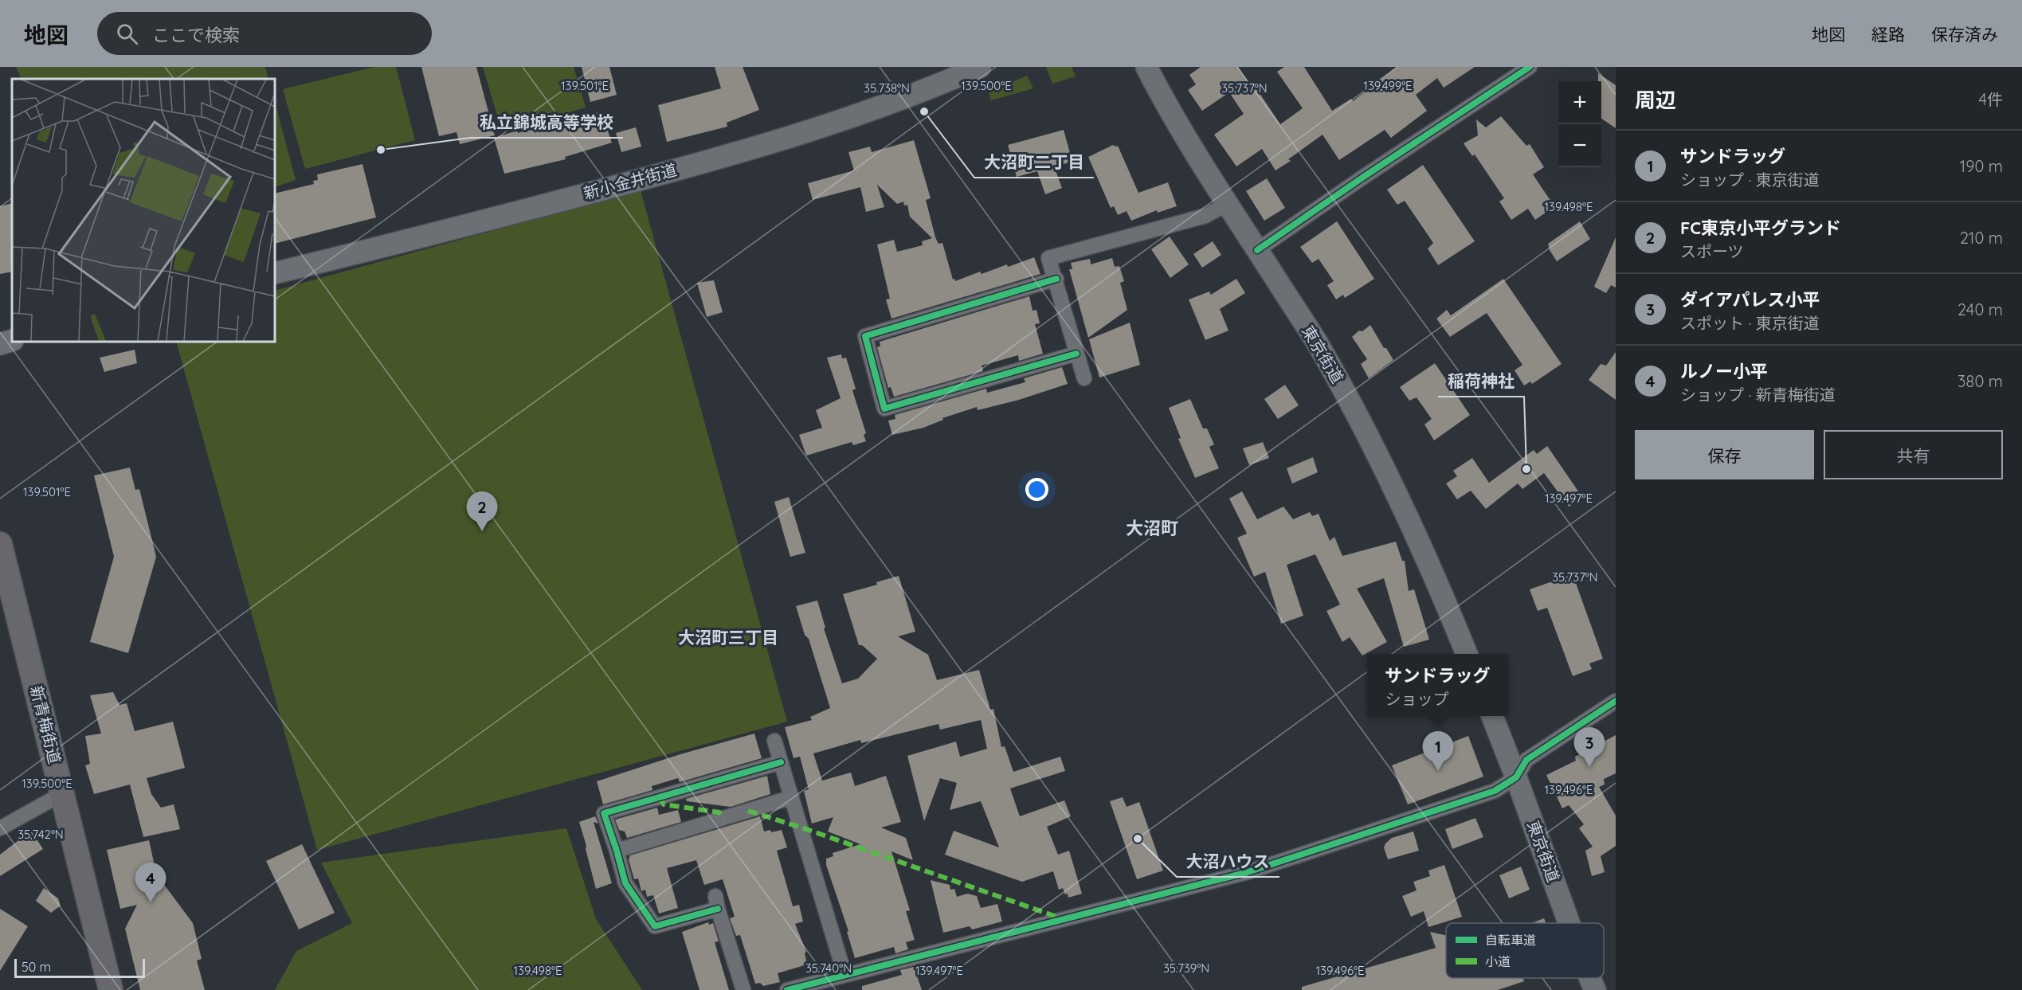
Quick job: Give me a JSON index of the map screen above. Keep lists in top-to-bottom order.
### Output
{
  "streets": {
    "main road": ["新小金井街道", "東京街道", "新青梅街道"]
  },
  "districts": ["大沼町", "大沼町三丁目"],
  "places": [
    "大沼町二丁目",
    "私立錦城高等学校",
    "稲荷神社",
    "大沼ハウス"
  ],
  "legend": ["自転車道", "小道"],
  "scale_bar": "50 m",
  "page": {
    "header": "地図",
    "search": "ここで検索",
    "nav": ["地図", "経路", "保存済み"],
    "heading": ["周辺", "4件"],
    "map_buttons": ["+", "−"],
    "list": [
      {
        "mark": "1",
        "name": "サンドラッグ",
        "note": "ショップ · 東京街道",
        "value": "190 m"
      },
      {
        "mark": "2",
        "name": "FC東京小平グランド",
        "note": "スポーツ",
        "value": "210 m"
      },
      {
        "mark": "3",
        "name": "ダイアパレス小平",
        "note": "スポット · 東京街道",
        "value": "240 m"
      },
      {
        "mark": "4",
        "name": "ルノー小平",
        "note": "ショップ · 新青梅街道",
        "value": "380 m"
      }
    ],
    "buttons": ["保存", "共有"],
    "pins": [
      "2",
      "3",
      "1",
      "4"
    ],
    "popup": ["サンドラッグ", "ショップ"],
    "scale": "50 m"
  },
  "coordinates": [
    "139.500°E",
    "139.501°E",
    "139.499°E",
    "35.738°N",
    "35.737°N",
    "139.498°E",
    "139.497°E",
    "139.496°E",
    "35.742°N",
    "35.740°N",
    "35.739°N"
  ]
}
